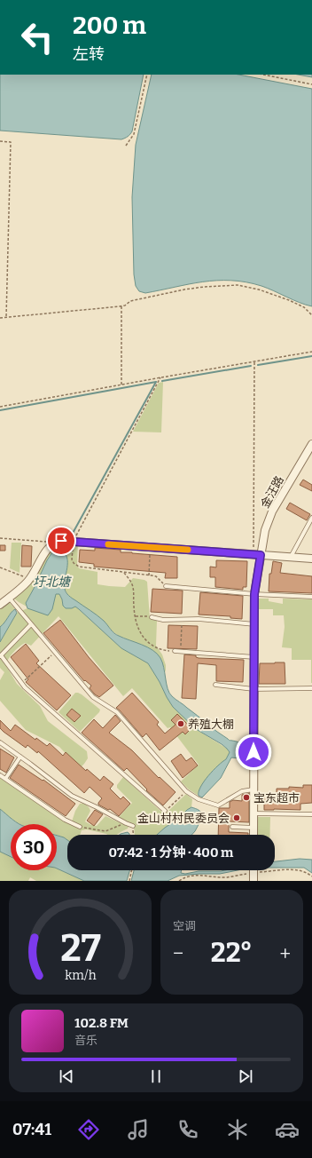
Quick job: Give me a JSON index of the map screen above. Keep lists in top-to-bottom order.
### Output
{
  "streets": {
    "street": ["金汪路"]
  },
  "water": ["圩北塘"],
  "places": ["养殖大棚", "宝东超市", "金山村村民委员会"],
  "page": {
    "turn": ["200 m", "左转"],
    "limit": "30",
    "trip": "07:42 · 1 分钟 · 400 m",
    "tile": "空调",
    "heat": ["−", "22°", "+"],
    "song": ["102.8 FM", "音乐"],
    "tabs": "07:41",
    "gauge": ["27", "km/h"]
  }
}
